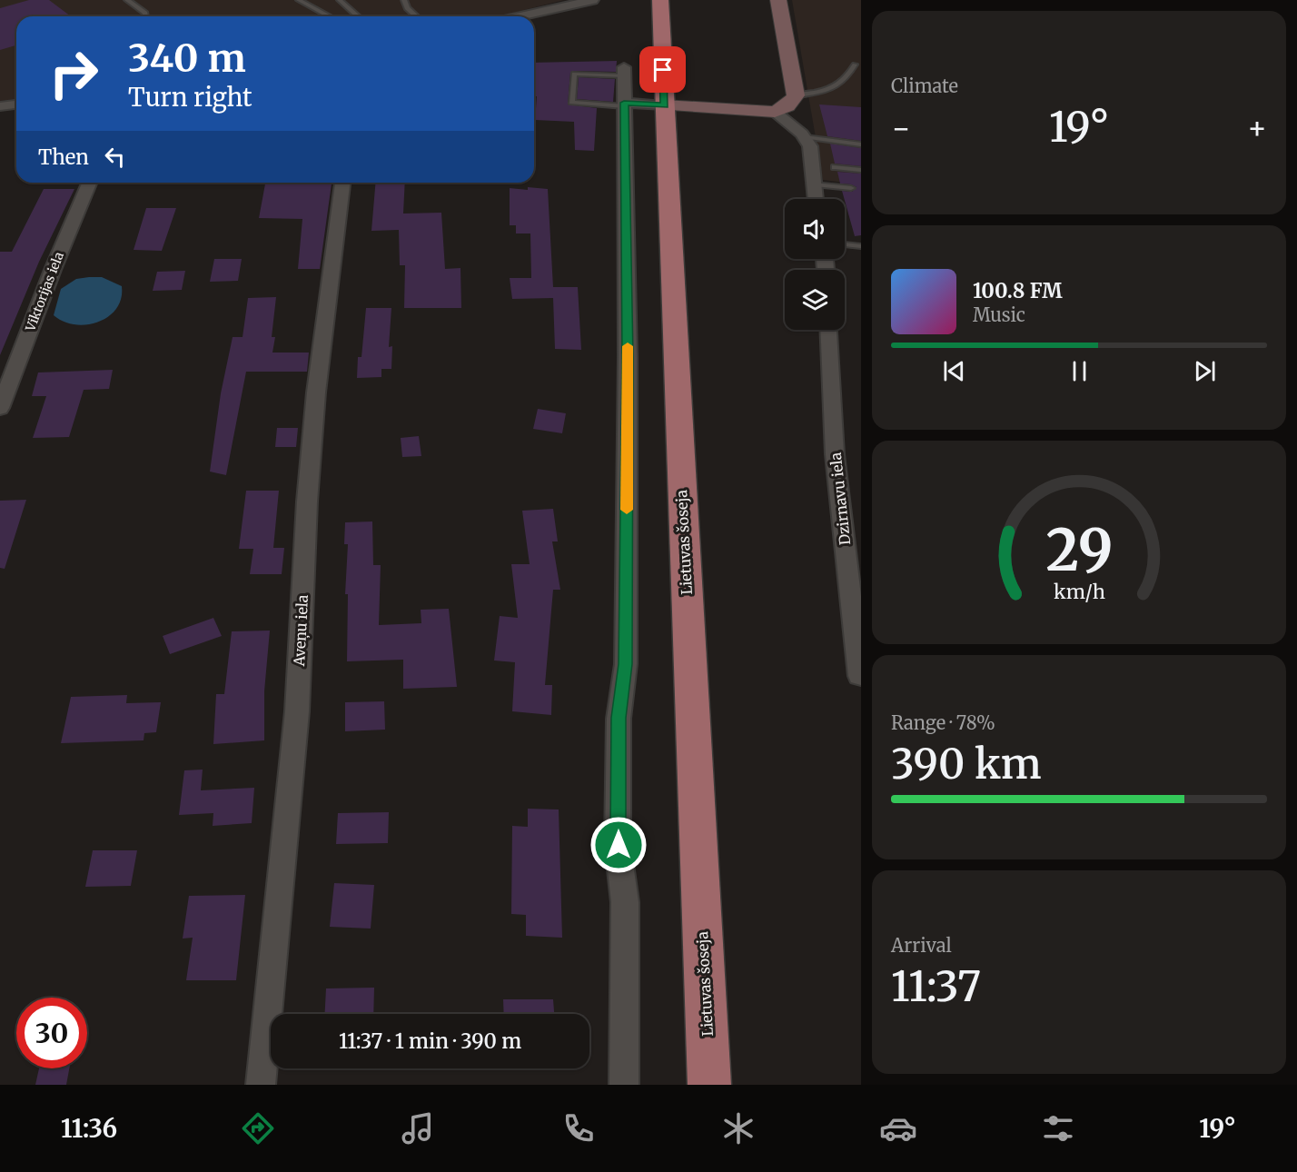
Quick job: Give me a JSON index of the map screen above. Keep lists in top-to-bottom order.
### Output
{
  "streets": {
    "main road": ["Lietuvas šoseja"],
    "street": ["Viktorijas iela", "Dzirnavu iela", "Aveņu iela"]
  },
  "page": {
    "tile": [
      "Climate",
      ["Range · 78%", "390 km"],
      ["Arrival", "11:37"]
    ],
    "turn": ["340 m", "Turn right"],
    "heat": ["−", "19°", "+"],
    "then": "Then",
    "song": ["100.8 FM", "Music"],
    "limit": "30",
    "trip": "11:37 · 1 min · 390 m",
    "tabs": ["11:36", "19°"],
    "gauge": ["29", "km/h"]
  }
}
